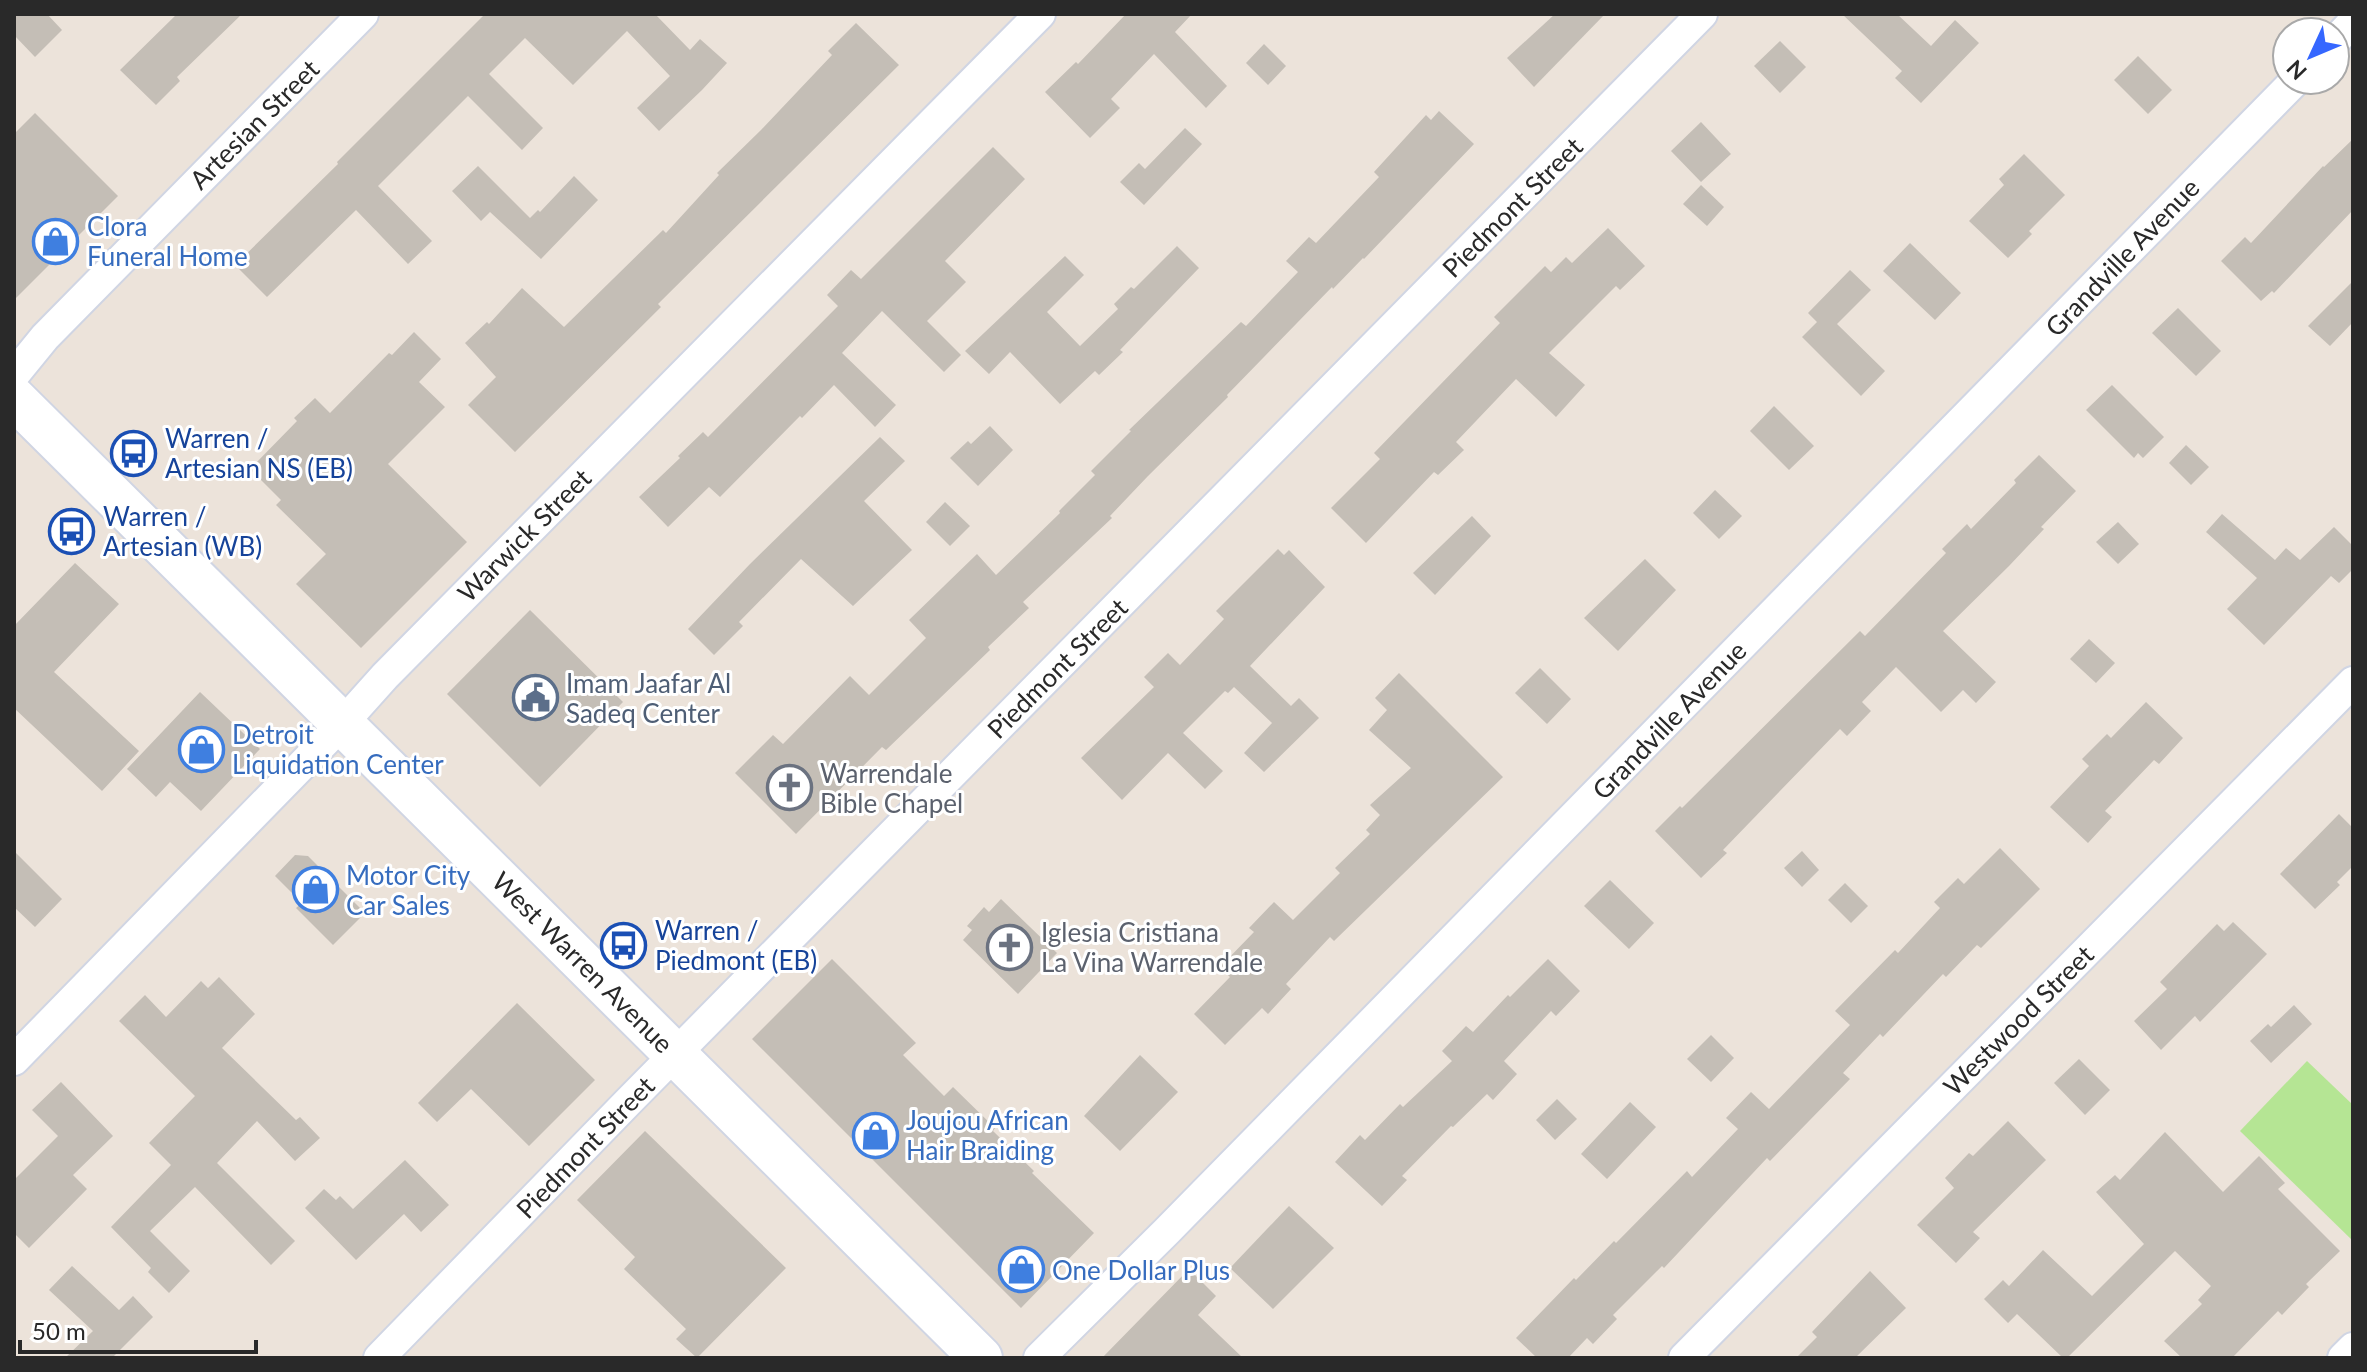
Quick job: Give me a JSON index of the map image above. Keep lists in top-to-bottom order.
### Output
{
  "streets": {
    "main road": ["West Warren Avenue"],
    "street": [
      "Artesian Street",
      "Piedmont Street",
      "Grandville Avenue",
      "Warwick Street",
      "Westwood Street"
    ]
  },
  "crossings": [
    ["Piedmont Street", "West Warren Avenue"],
    ["Warwick Street", "West Warren Avenue"]
  ],
  "places": {
    "shop": [
      "Clora Funeral Home",
      "Detroit Liquidation Center",
      "Motor City Car Sales",
      "Joujou African Hair Braiding",
      "One Dollar Plus"
    ],
    "bus stop": ["Warren / Artesian NS (EB)", "Warren / Artesian (WB)", "Warren / Piedmont (EB)"],
    "public building": ["Imam Jaafar Al Sadeq Center"],
    "church": ["Warrendale Bible Chapel", "Iglesia Cristiana La Vina Warrendale"]
  },
  "scale_bar": "50 m",
  "north": "bottom left"
}
